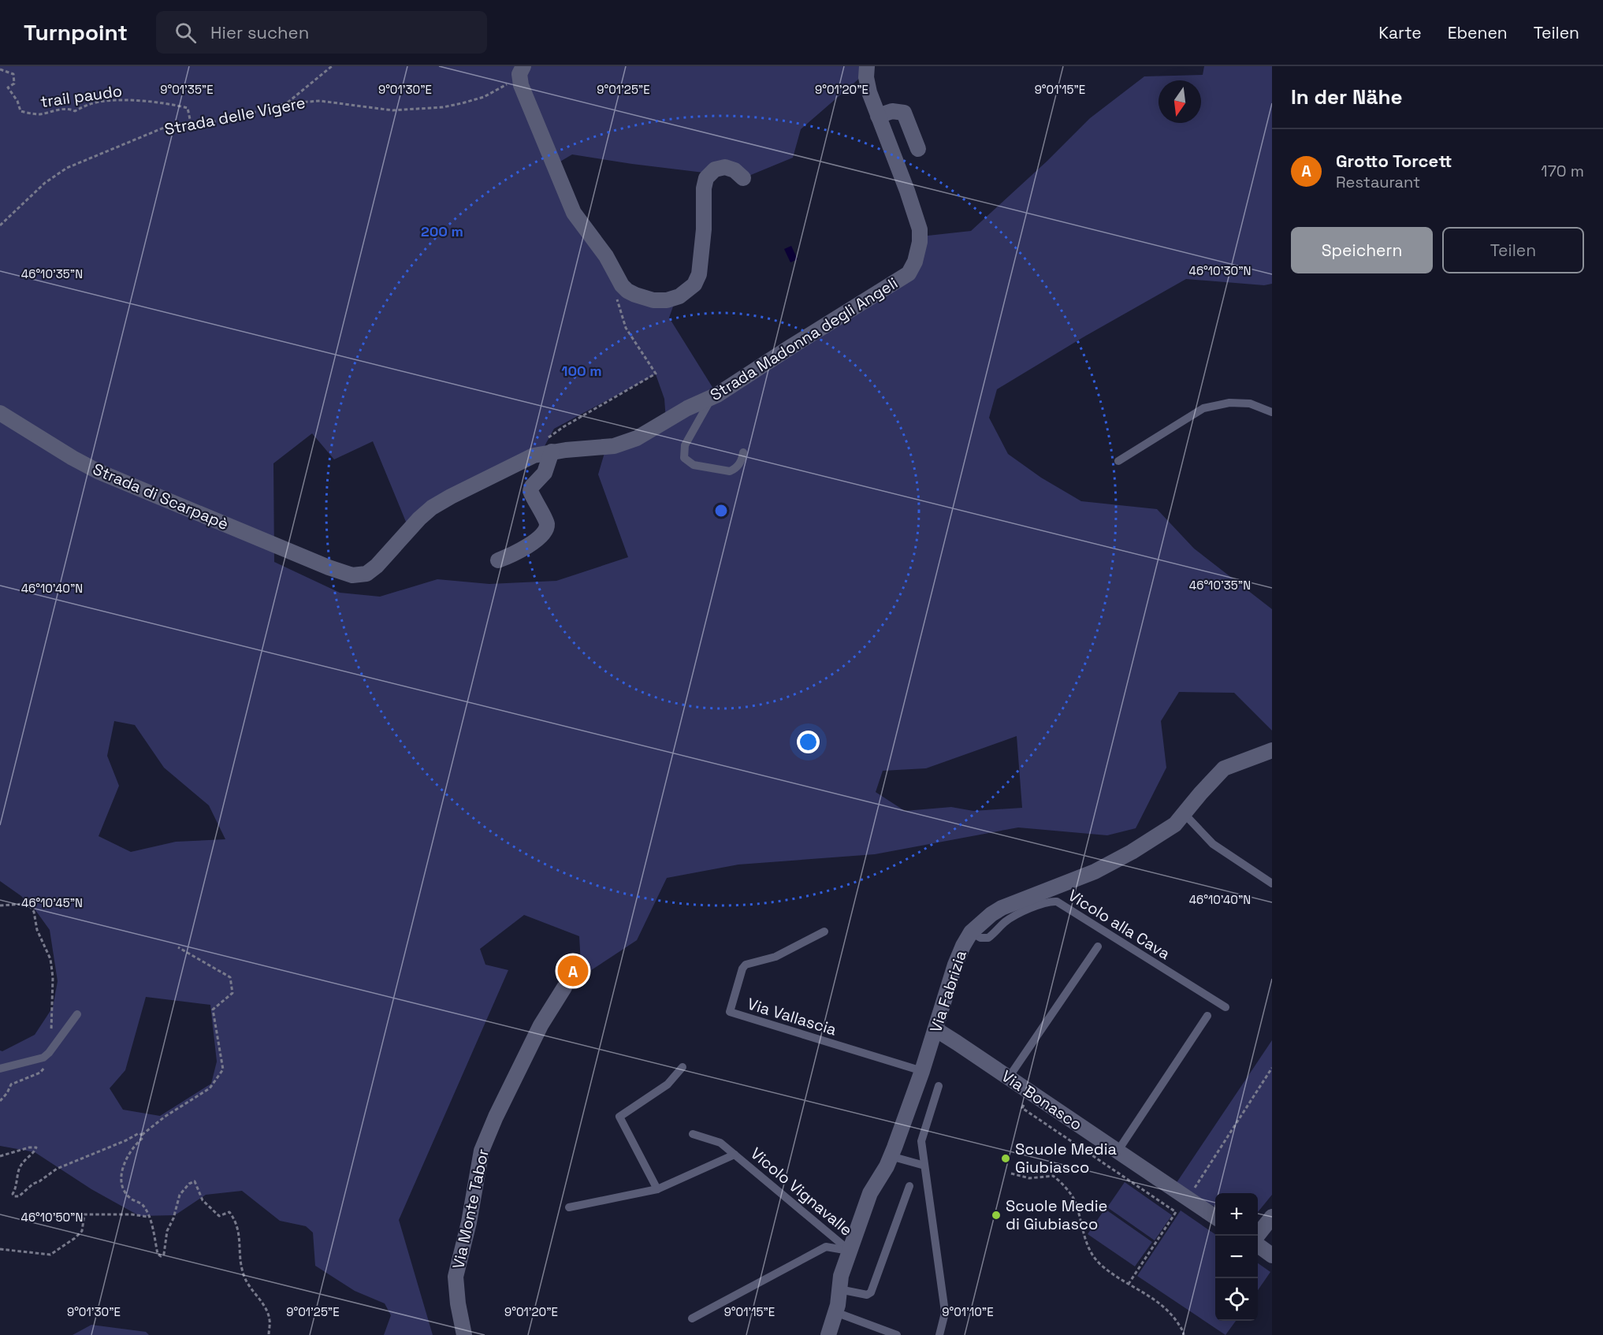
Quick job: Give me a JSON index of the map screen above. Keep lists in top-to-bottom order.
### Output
{
  "streets": {
    "street": [
      "Strada Madonna degli Angeli",
      "Strada di Scarpapè",
      "Via Fabrizia",
      "Via Bonasco",
      "Via Monte Tabor"
    ],
    "lane": ["Vicolo alla Cava", "Via Vallascia", "Vicolo Vignavalle"],
    "path": ["trail paudo", "Strada delle Vigere"]
  },
  "crossings": [
    ["trail paudo", "Strada delle Vigere"],
    ["Strada Madonna degli Angeli", "Strada di Scarpapè"],
    ["Vicolo alla Cava", "Via Fabrizia"],
    ["Via Fabrizia", "Via Vallascia"],
    ["Via Fabrizia", "Via Bonasco"],
    ["Via Fabrizia", "Vicolo Vignavalle"]
  ],
  "places": ["Scuole Media Giubiasco", "Scuole Medie di Giubiasco"],
  "north": "bottom",
  "page": {
    "header": "Turnpoint",
    "search": "Hier suchen",
    "nav": ["Karte", "Ebenen", "Teilen"],
    "heading": "In der Nähe",
    "list": [
      {
        "mark": "A",
        "name": "Grotto Torcett",
        "note": "Restaurant",
        "value": "170 m"
      }
    ],
    "buttons": ["Speichern", "Teilen"],
    "pins": "A",
    "map_buttons": ["+", "−"]
  },
  "coordinates": [
    "9°01'35\"E",
    "9°01'30\"E",
    "9°01'25\"E",
    "9°01'20\"E",
    "9°01'15\"E",
    "46°10'30\"N",
    "46°10'35\"N",
    "46°10'40\"N",
    "46°10'45\"N",
    "46°10'50\"N",
    "9°01'10\"E"
  ],
  "rings": ["200 m", "100 m"]
}
